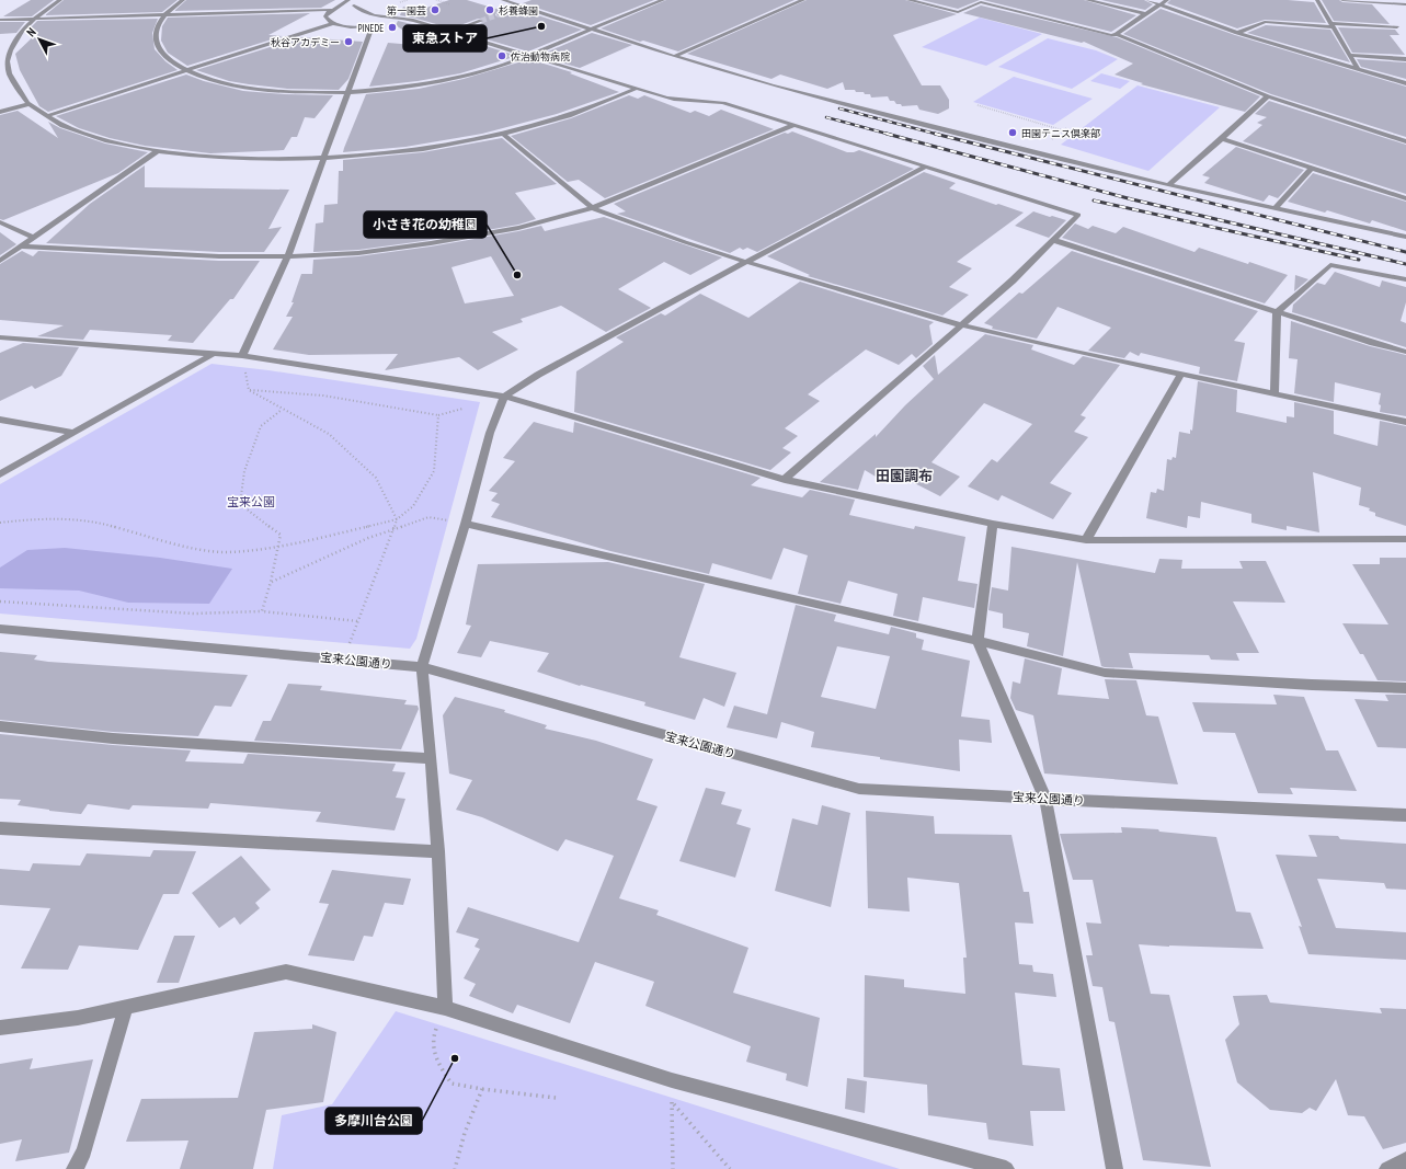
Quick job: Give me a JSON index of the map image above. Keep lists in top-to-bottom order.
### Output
{
  "streets": {
    "street": ["宝来公園通り"]
  },
  "districts": ["田園調布"],
  "parks": ["宝来公園"],
  "places": [
    "第一園芸",
    "杉養蜂園",
    "東急ストア",
    "PINEDE",
    "秋谷アカデミー",
    "佐治動物病院",
    "田園テニス倶楽部",
    "小さき花の幼稚園",
    "多摩川台公園"
  ],
  "north": "top left"
}
